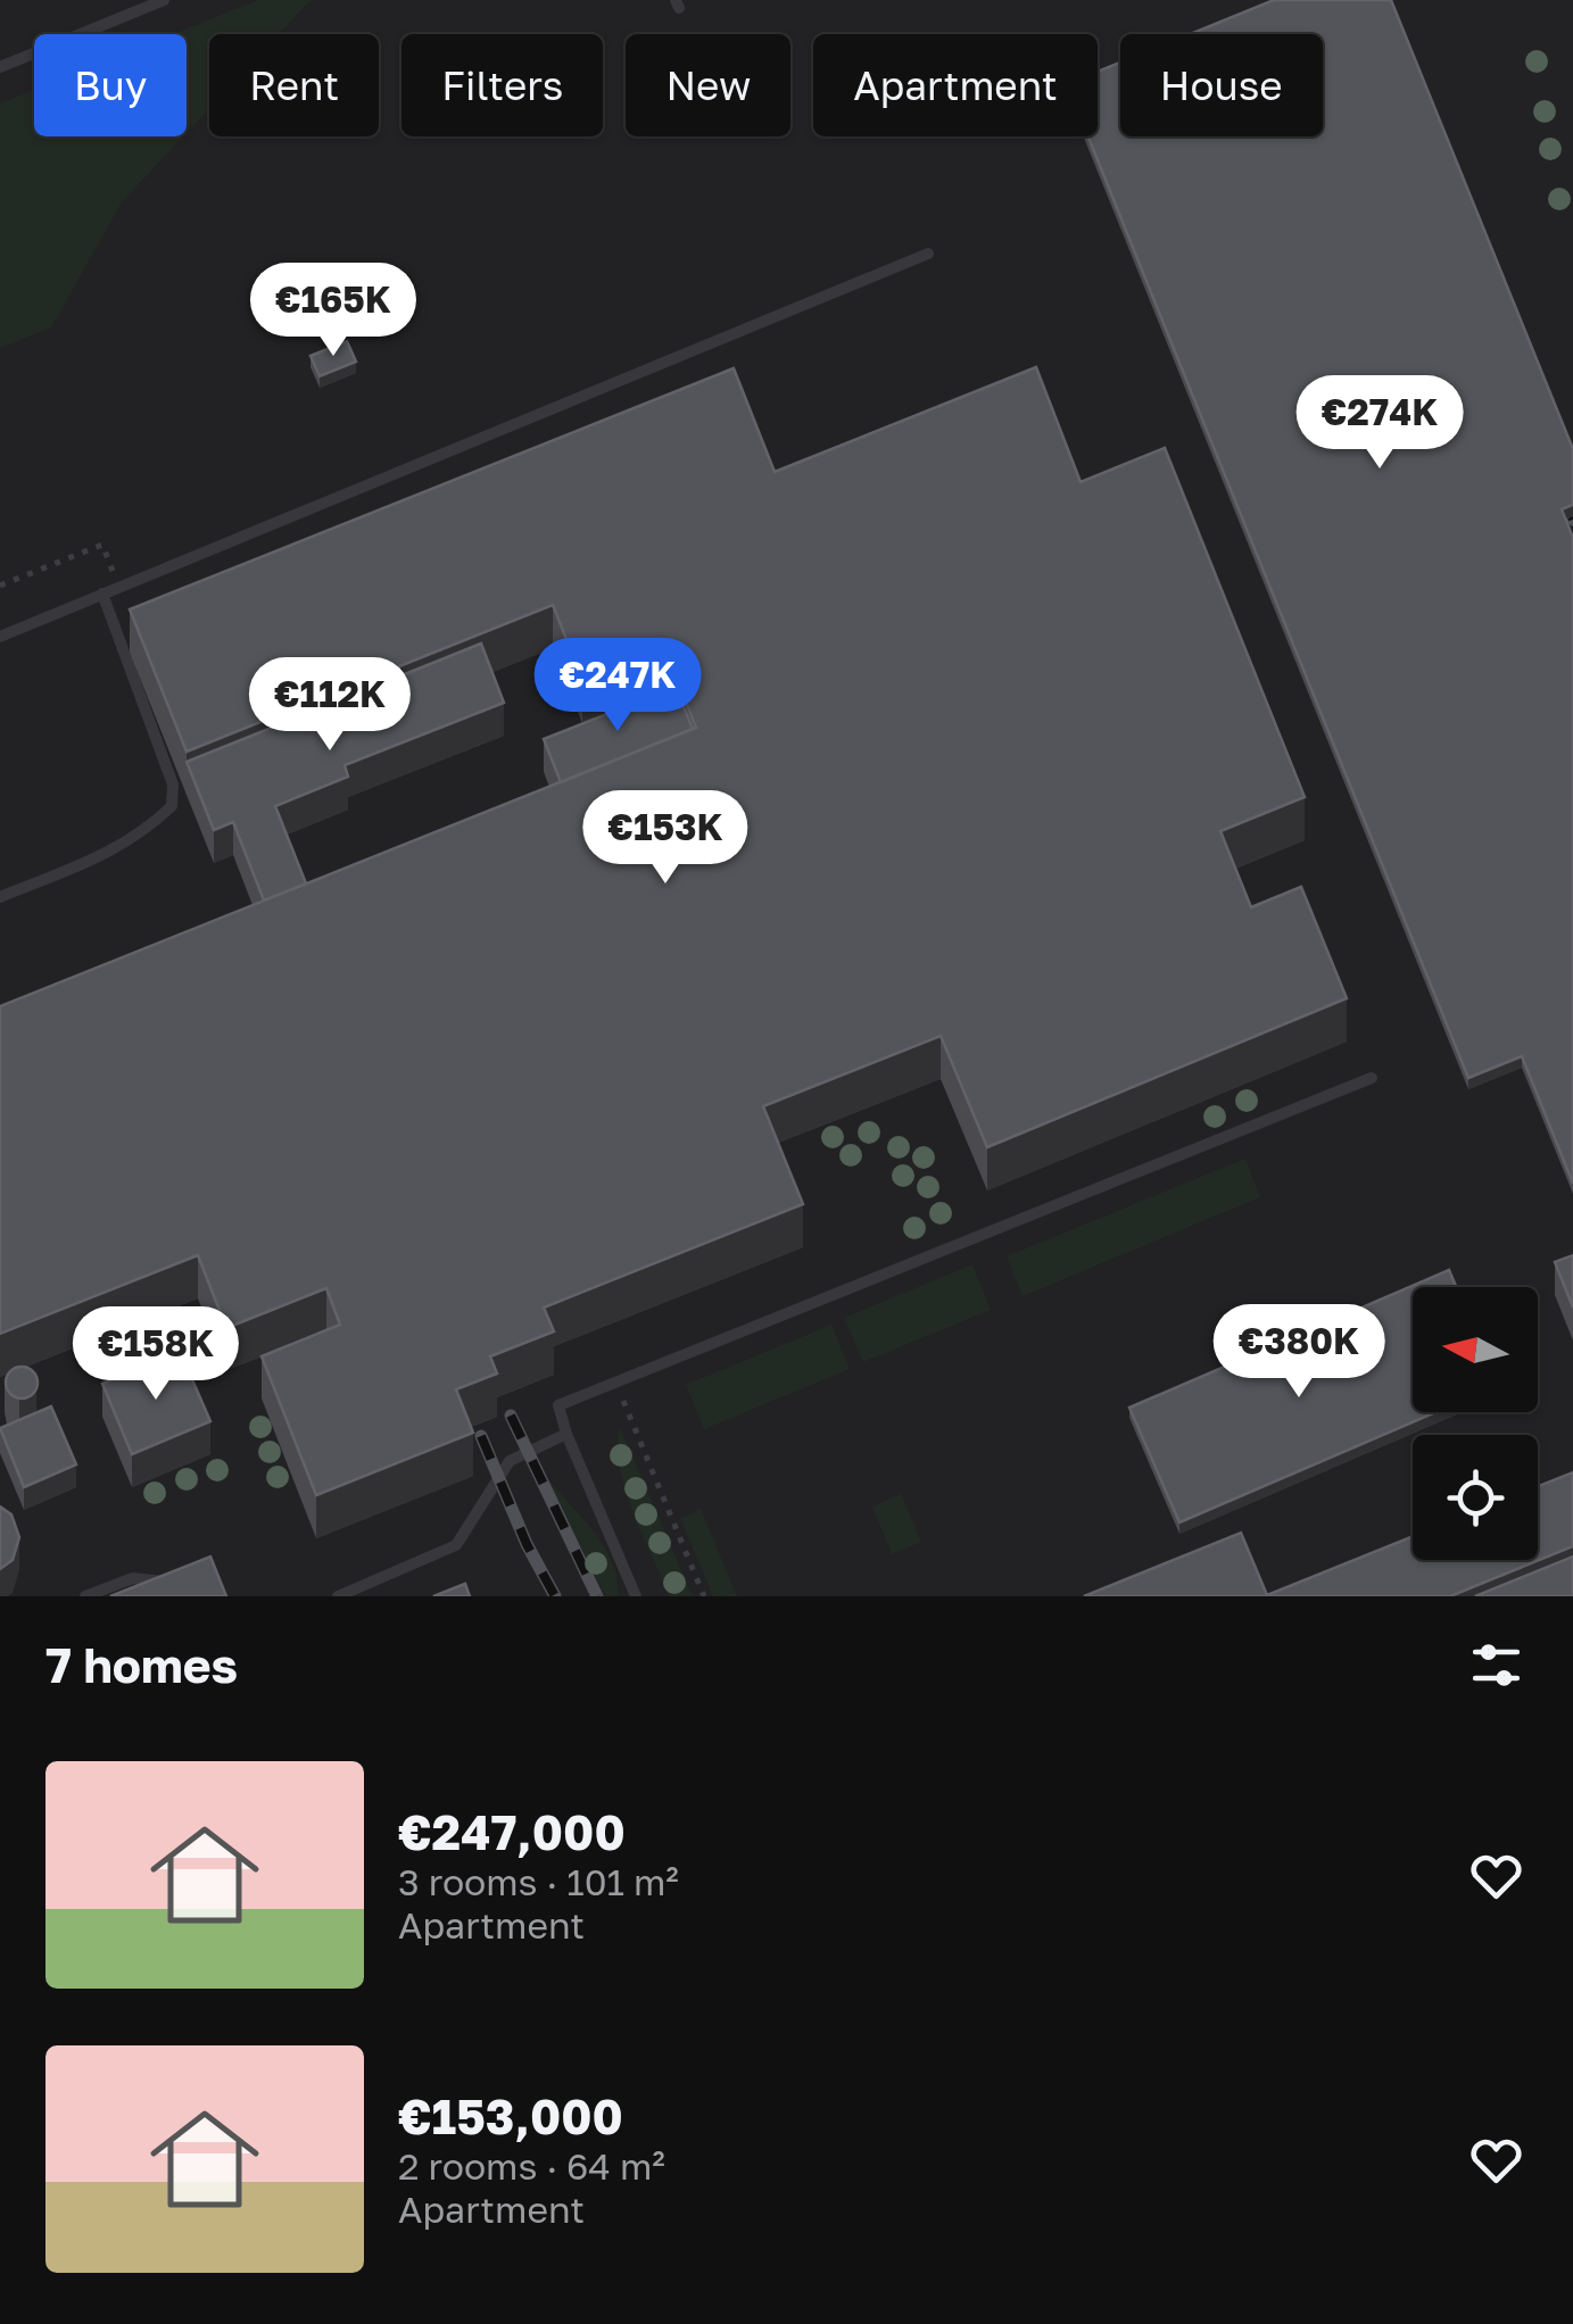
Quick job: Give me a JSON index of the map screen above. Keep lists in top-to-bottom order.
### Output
{
  "north": "left",
  "page": {
    "chip": [
      "Buy",
      "Rent",
      "Filters",
      "New",
      "Apartment",
      "House"
    ],
    "price": [
      "€165K",
      "€274K",
      "€247K",
      "€112K",
      "€153K",
      "€380K",
      "€158K"
    ],
    "heading": "7 homes",
    "list": [
      {
        "name": "€247,000",
        "note": "3 rooms · 101 m² · Apartment"
      },
      {
        "name": "€153,000",
        "note": "2 rooms · 64 m² · Apartment"
      }
    ]
  }
}
